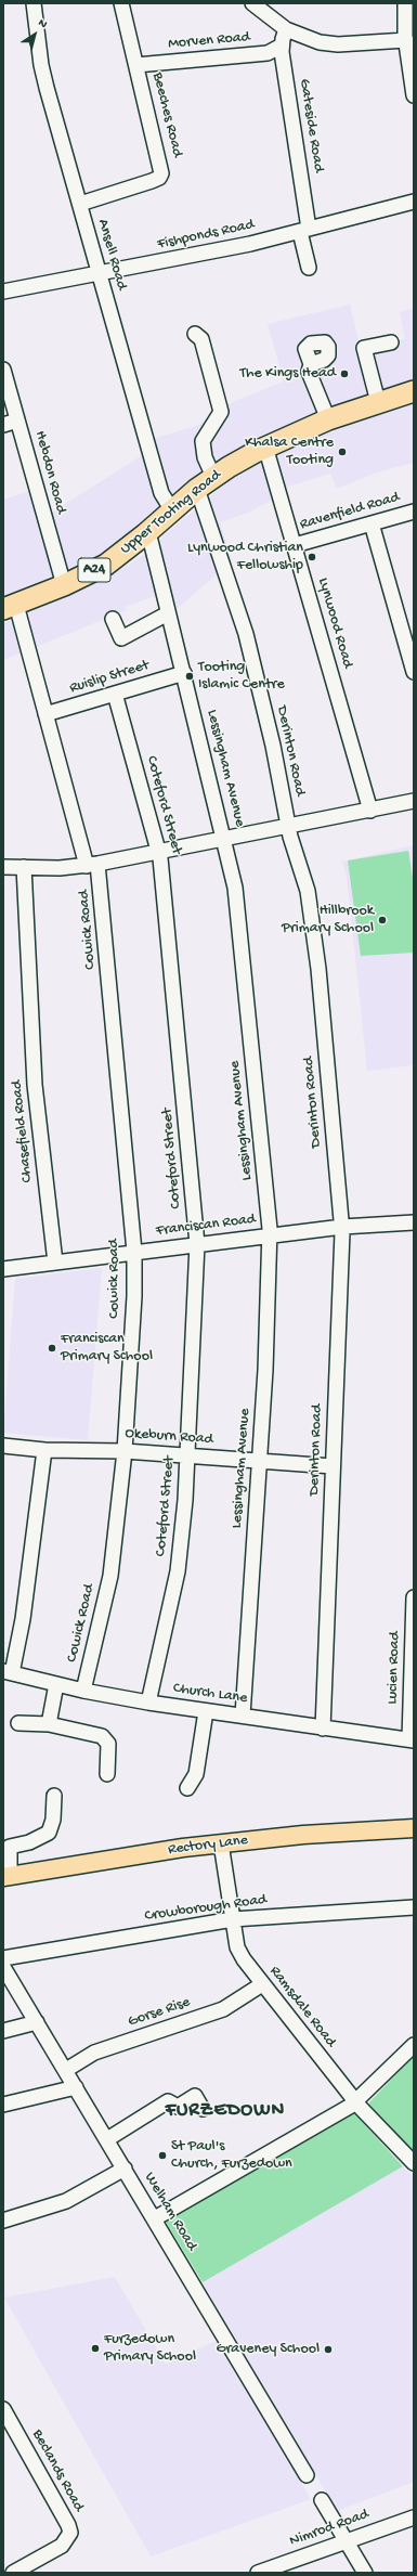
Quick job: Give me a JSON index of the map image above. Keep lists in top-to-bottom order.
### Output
{
  "streets": {
    "highway": ["Upper Tooting Road", "A24"],
    "main road": ["Rectory Lane"],
    "street": [
      "Morven Road",
      "Beeches Road",
      "Gateside Road",
      "Fishponds Road",
      "Ansell Road",
      "Hebdon Road",
      "Ravenfield Road",
      "Lynwood Road",
      "Ruislip Street",
      "Derinton Road",
      "Lessingham Avenue",
      "Coteford Street",
      "Cowick Road",
      "Chasefield Road",
      "Franciscan Road",
      "Okeburn Road",
      "Lucien Road",
      "Church Lane",
      "Crowborough Road",
      "Ramsdale Road",
      "Gorse Rise",
      "Welham Road",
      "Beclands Road",
      "Nimrod Road"
    ]
  },
  "crossings": [
    ["Morven Road", "Beeches Road"],
    ["Morven Road", "Gateside Road"],
    ["Beeches Road", "Ansell Road"],
    ["Gateside Road", "Fishponds Road"],
    ["Fishponds Road", "Ansell Road"],
    ["Ansell Road", "Upper Tooting Road"],
    ["Hebdon Road", "Upper Tooting Road"],
    ["Ravenfield Road", "Lynwood Road"],
    ["Upper Tooting Road", "Lynwood Road"],
    ["Upper Tooting Road", "Derinton Road"],
    ["Upper Tooting Road", "Lessingham Avenue"],
    ["Upper Tooting Road", "Cowick Road"],
    ["Ruislip Street", "Lessingham Avenue"],
    ["Ruislip Street", "Coteford Street"],
    ["Ruislip Street", "Cowick Road"],
    ["Derinton Road", "Franciscan Road"],
    ["Derinton Road", "Okeburn Road"],
    ["Derinton Road", "Church Lane"],
    ["Lessingham Avenue", "Franciscan Road"],
    ["Lessingham Avenue", "Okeburn Road"],
    ["Lessingham Avenue", "Church Lane"],
    ["Coteford Street", "Franciscan Road"],
    ["Coteford Street", "Okeburn Road"],
    ["Coteford Street", "Church Lane"],
    ["Cowick Road", "Franciscan Road"],
    ["Cowick Road", "Okeburn Road"],
    ["Cowick Road", "Church Lane"],
    ["Chasefield Road", "Franciscan Road"],
    ["Lucien Road", "Church Lane"],
    ["Rectory Lane", "Ramsdale Road"],
    ["Crowborough Road", "Ramsdale Road"],
    ["Ramsdale Road", "Gorse Rise"],
    ["Gorse Rise", "Welham Road"]
  ],
  "districts": ["FURZEDOWN"],
  "places": [
    "The Kings Head",
    "Khalsa Centre Tooting",
    "Lynwood Christian Fellowship",
    "Tooting Islamic Centre",
    "Hillbrook Primary School",
    "Franciscan Primary School",
    "St Paul's Church, Furzedown",
    "Furzedown Primary School",
    "Graveney School"
  ],
  "north": "top right"
}
